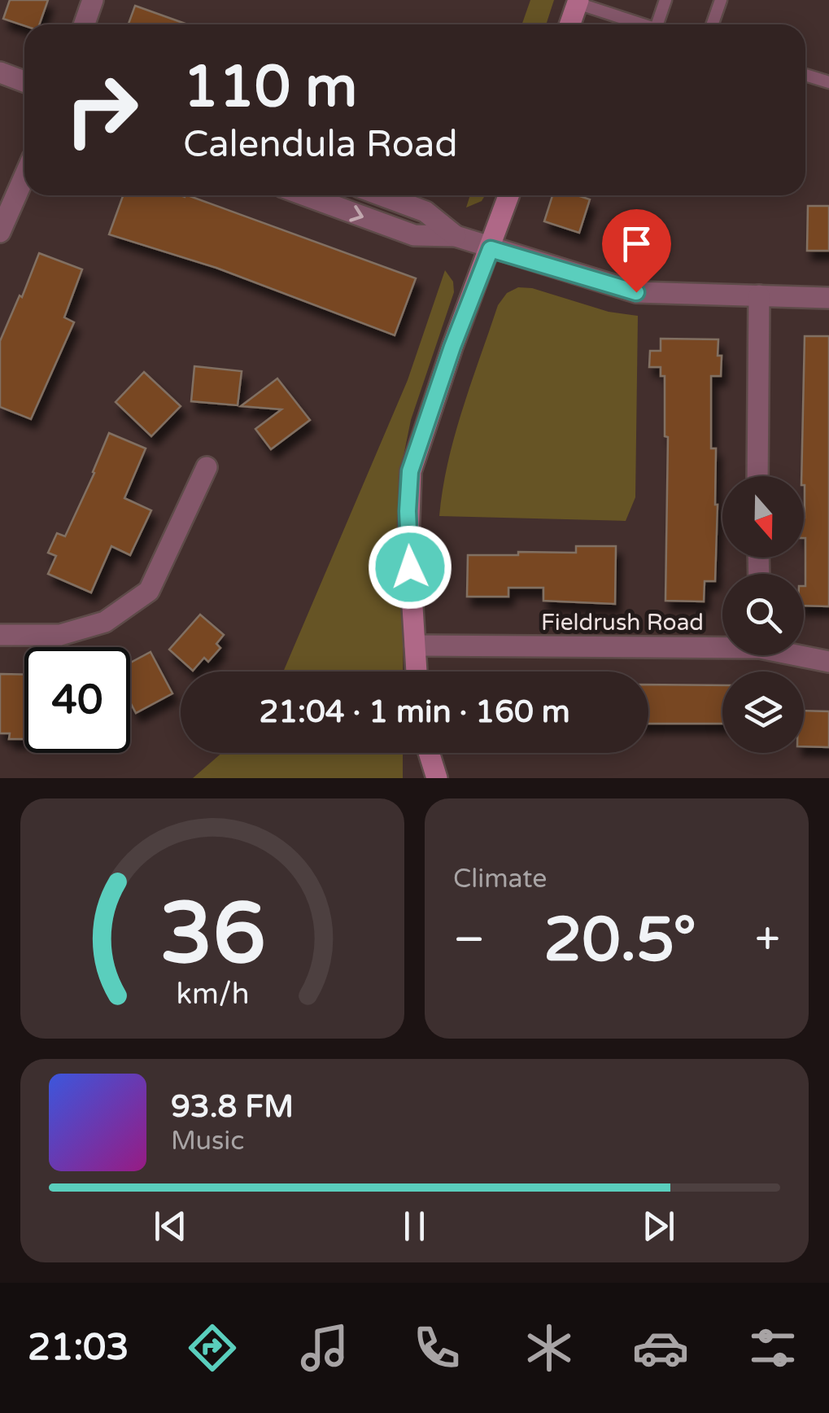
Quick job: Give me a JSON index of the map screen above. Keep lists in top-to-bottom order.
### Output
{
  "streets": {
    "street": ["Fieldrush Road"]
  },
  "north": "bottom",
  "page": {
    "turn": ["110 m", "Calendula Road"],
    "limit": "40",
    "trip": "21:04 · 1 min · 160 m",
    "tile": "Climate",
    "heat": ["−", "20.5°", "+"],
    "song": ["93.8 FM", "Music"],
    "tabs": "21:03",
    "gauge": ["36", "km/h"]
  }
}
